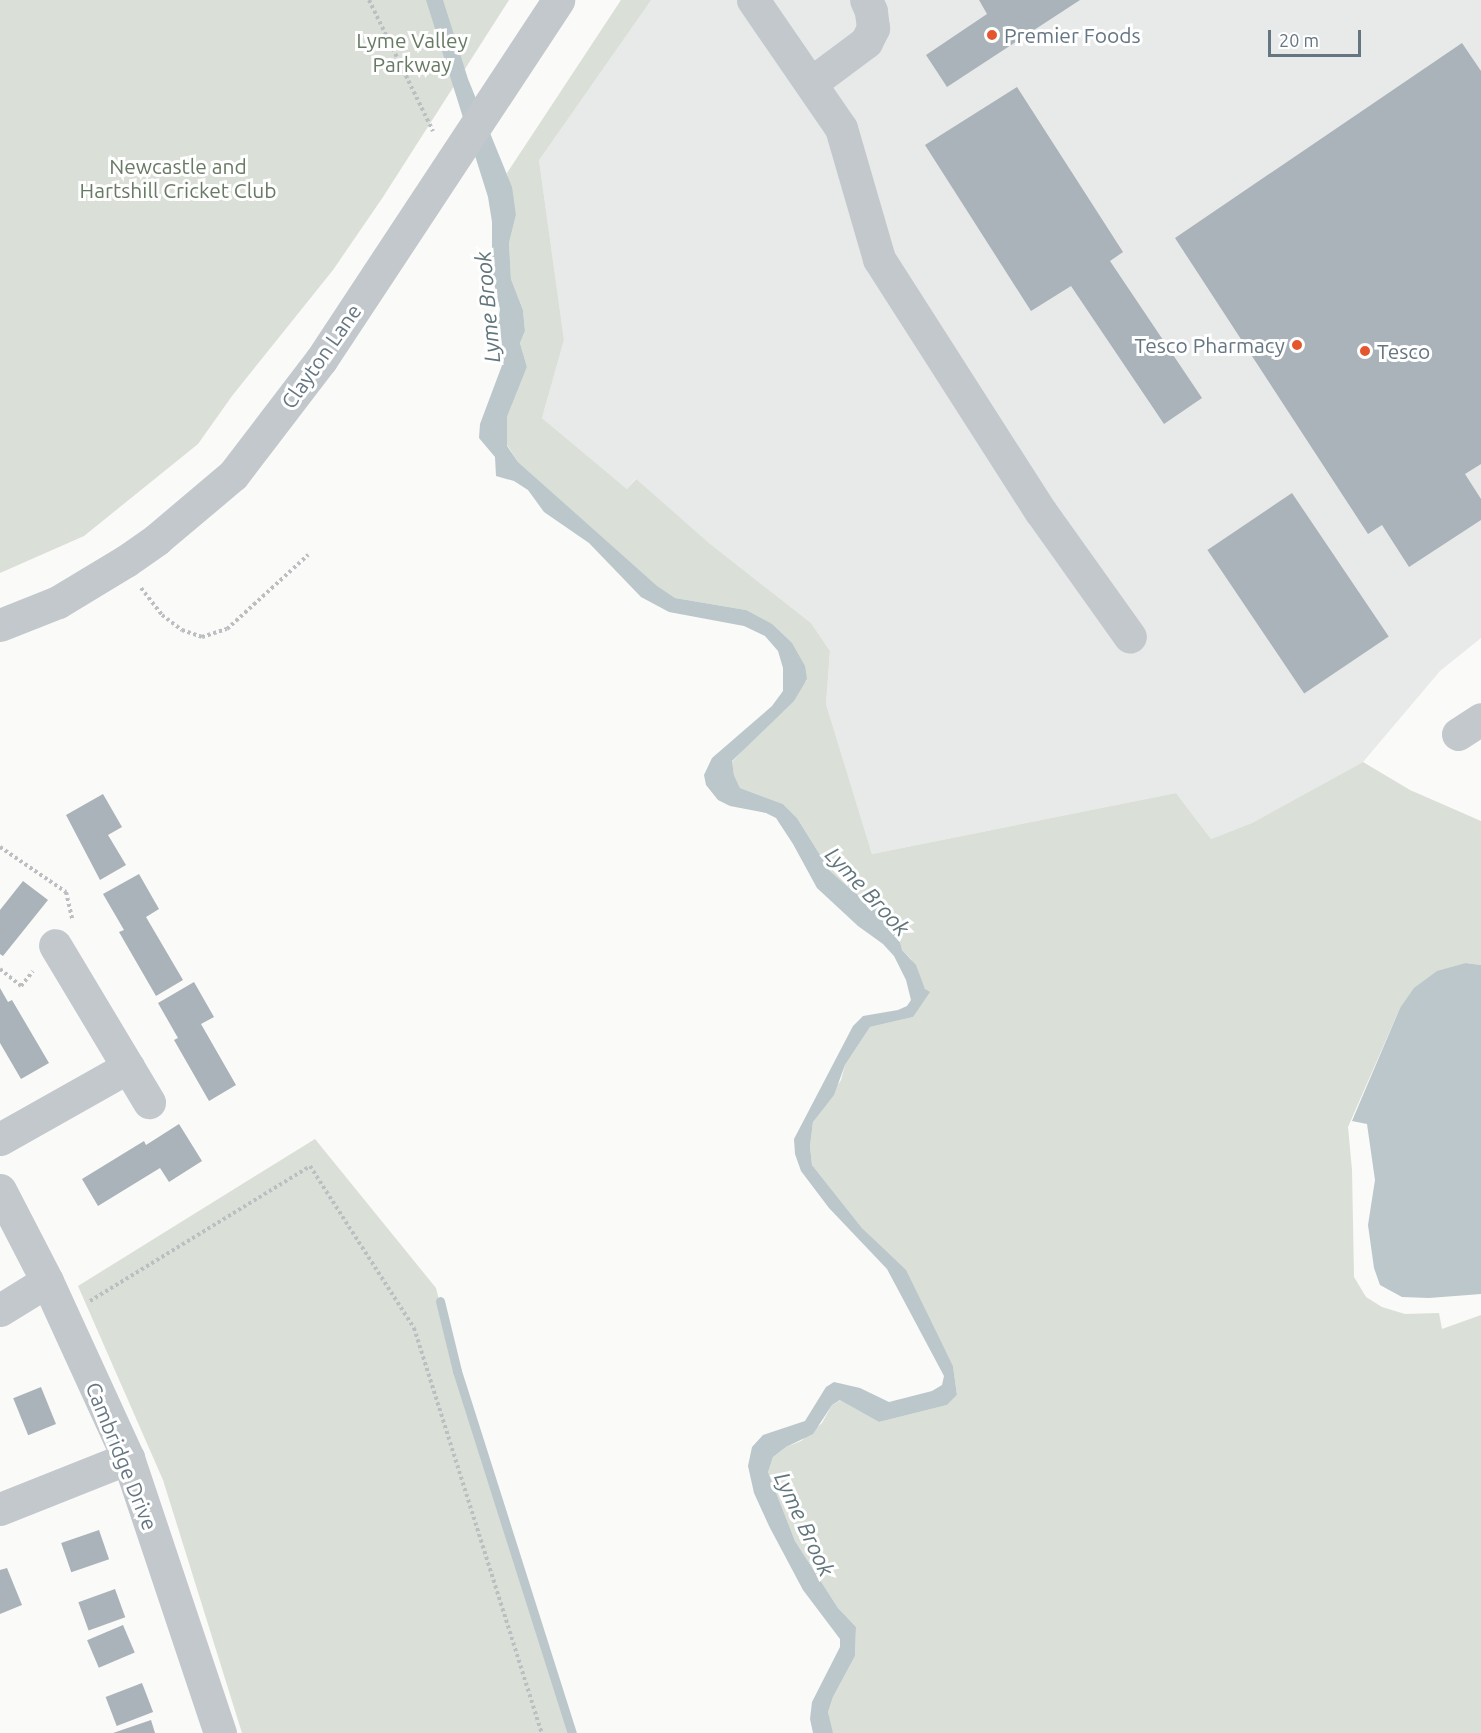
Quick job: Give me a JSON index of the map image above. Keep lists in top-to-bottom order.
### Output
{
  "streets": {
    "street": ["Clayton Lane", "Cambridge Drive"]
  },
  "water": ["Lyme Brook"],
  "parks": ["Lyme Valley Parkway", "Newcastle and Hartshill Cricket Club"],
  "places": ["Premier Foods", "Tesco Pharmacy", "Tesco"],
  "scale_bar": "20 m"
}
